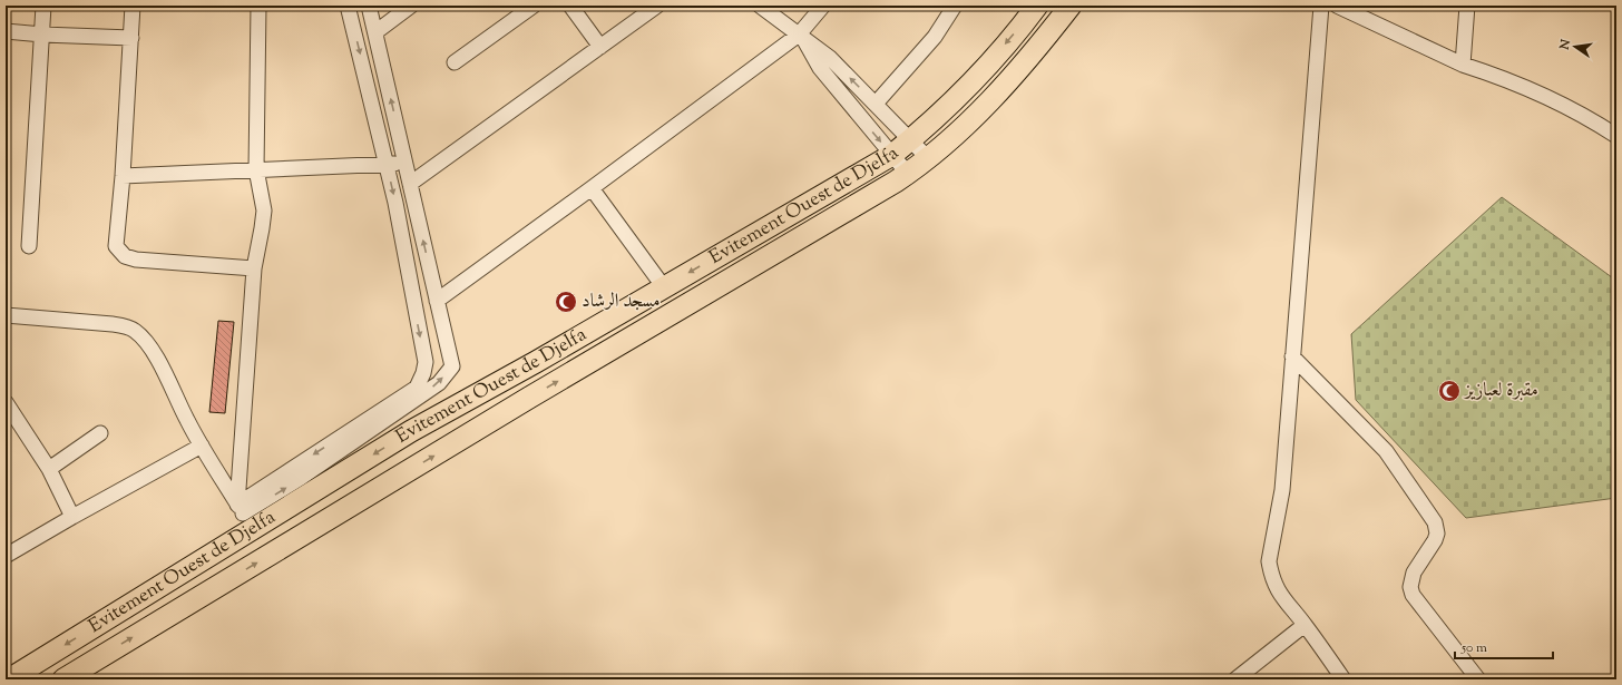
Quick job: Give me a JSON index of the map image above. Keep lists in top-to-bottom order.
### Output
{
  "streets": {
    "highway": ["Evitement Ouest de Djelfa"]
  },
  "places": {
    "mosque": ["مسجد الرشاد", "مقبرة لعبازيز"]
  },
  "scale_bar": "50 m",
  "north": "left"
}
